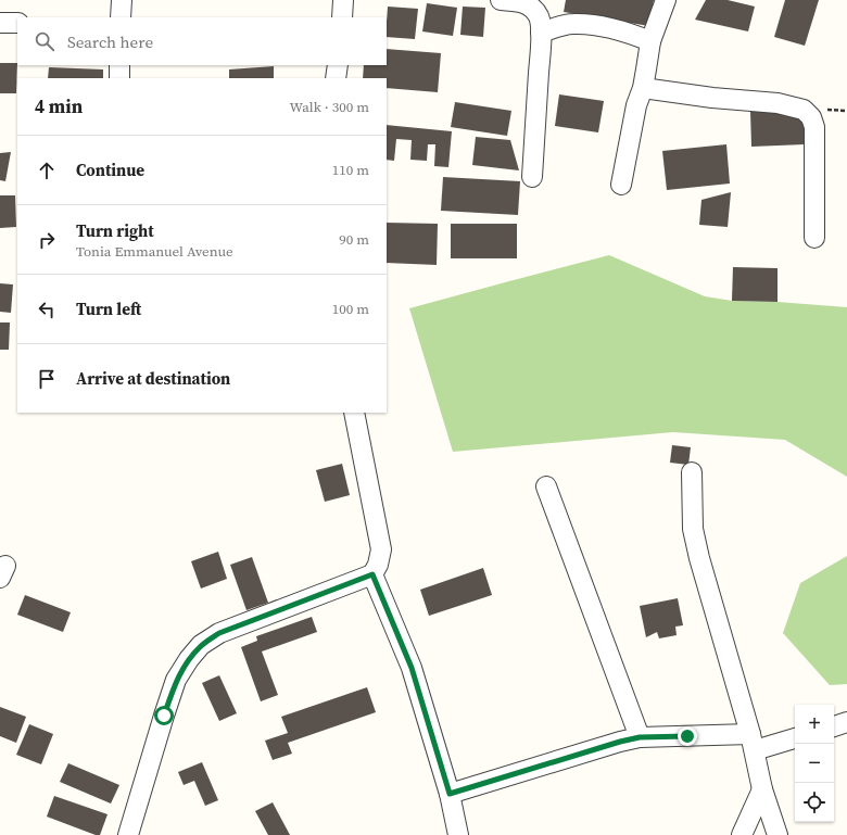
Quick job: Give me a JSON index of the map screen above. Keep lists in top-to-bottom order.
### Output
{
  "page": {
    "search": "Search here",
    "heading": ["4 min", "Walk · 300 m"],
    "list": [
      ["Continue", "110 m"],
      ["Turn right", "Tonia Emmanuel Avenue", "90 m"],
      ["Turn left", "100 m"],
      "Arrive at destination"
    ],
    "map_buttons": ["+", "−"]
  }
}
